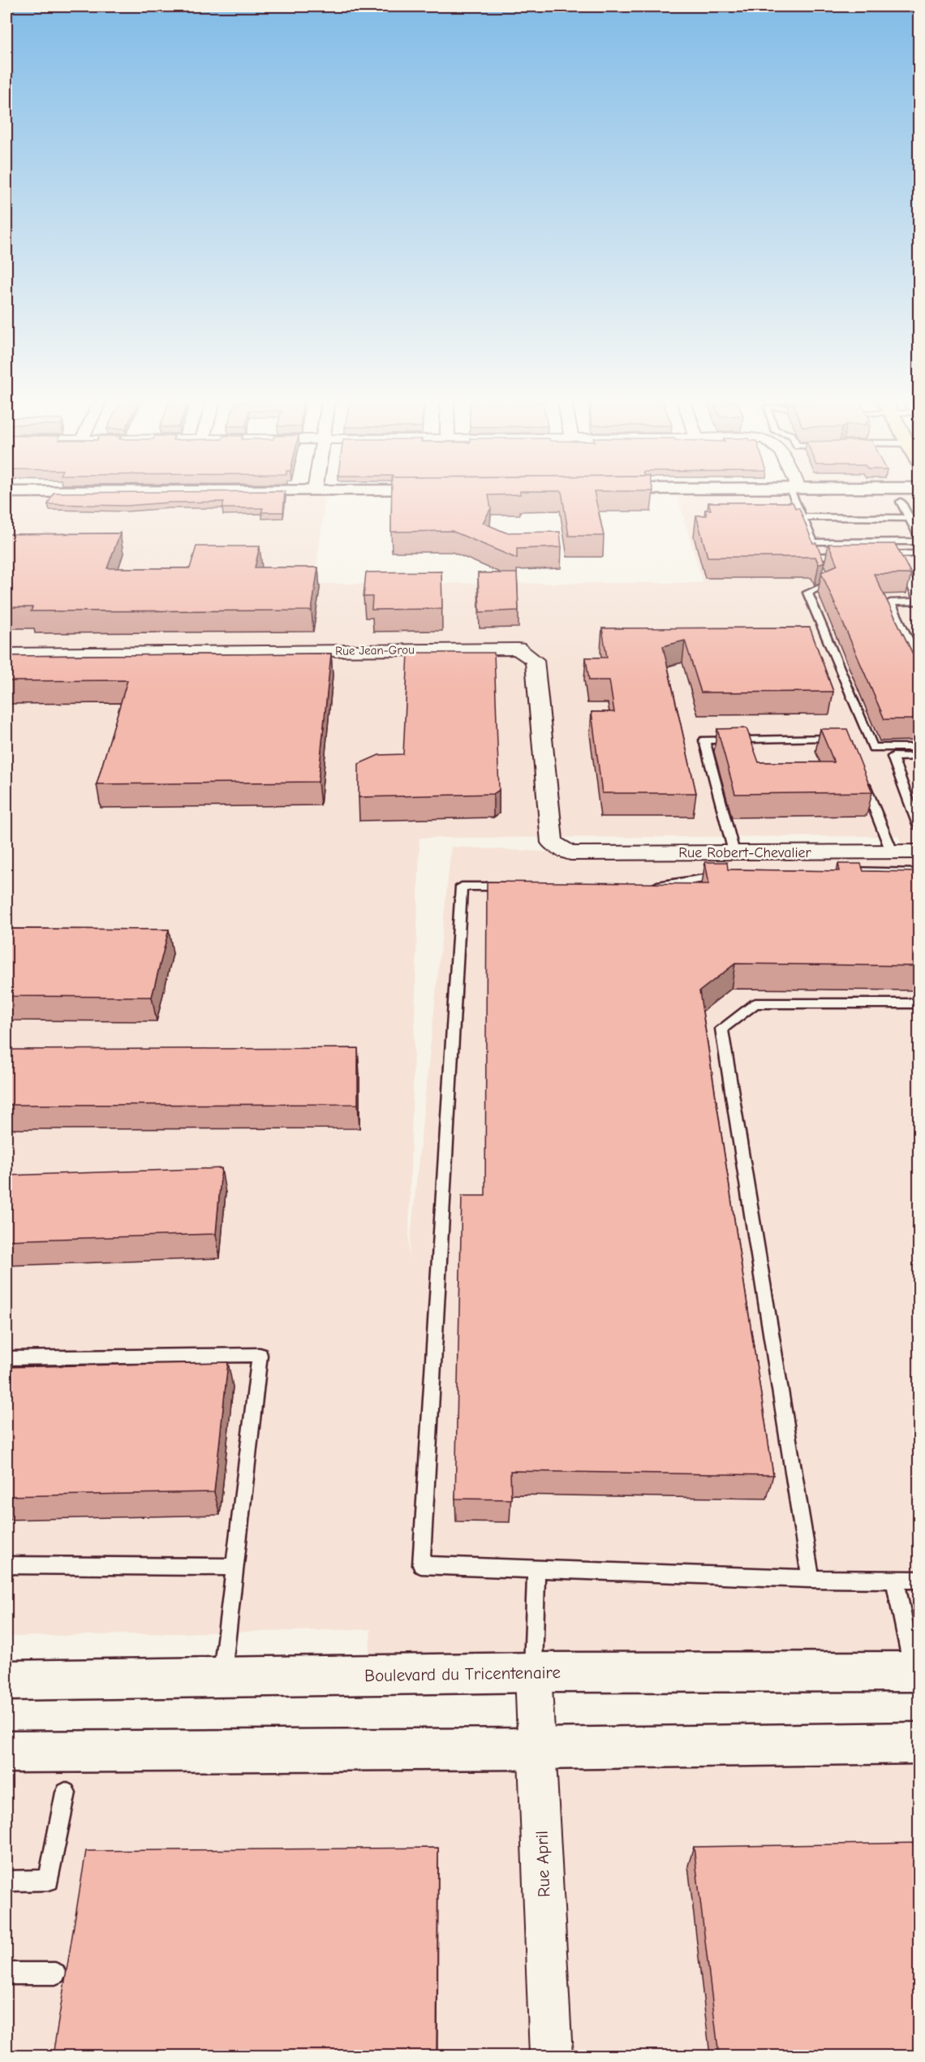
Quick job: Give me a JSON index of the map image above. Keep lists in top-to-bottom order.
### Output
{
  "streets": {
    "street": [
      "Rue Jean-Grou",
      "Rue Robert-Chevalier",
      "Boulevard du Tricentenaire",
      "Rue April"
    ]
  },
  "crossings": [
    ["Rue Jean-Grou", "Rue Robert-Chevalier"],
    ["Boulevard du Tricentenaire", "Rue April"]
  ]
}
